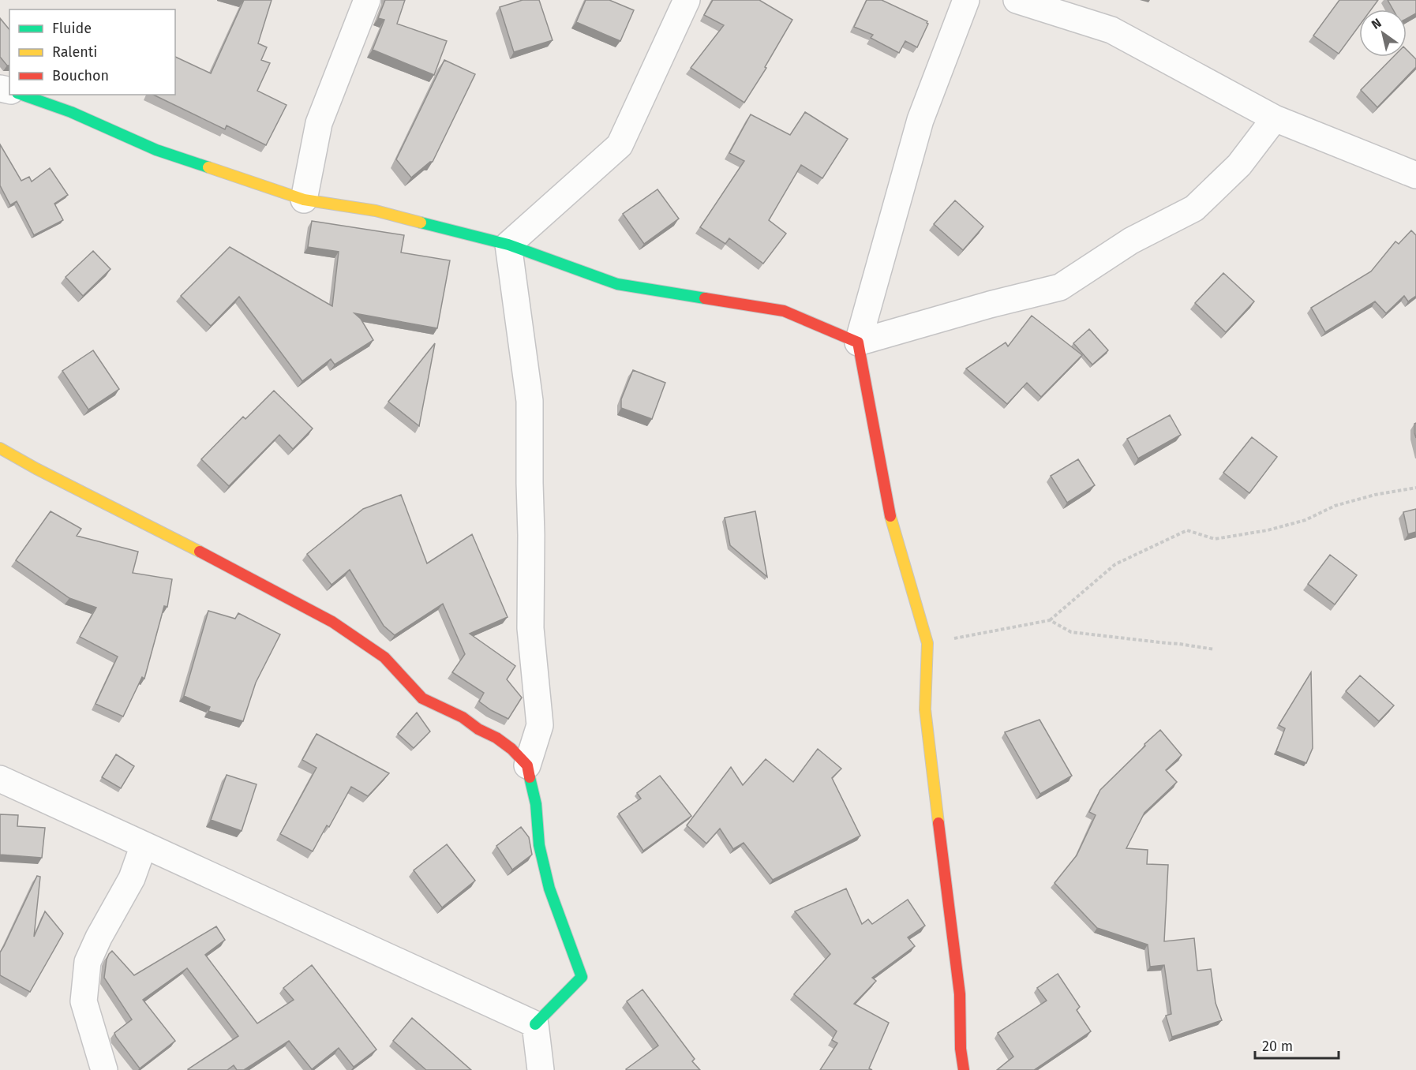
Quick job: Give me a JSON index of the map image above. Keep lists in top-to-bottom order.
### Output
{
  "legend": ["Fluide", "Ralenti", "Bouchon"],
  "scale_bar": "20 m",
  "north": "top left"
}
